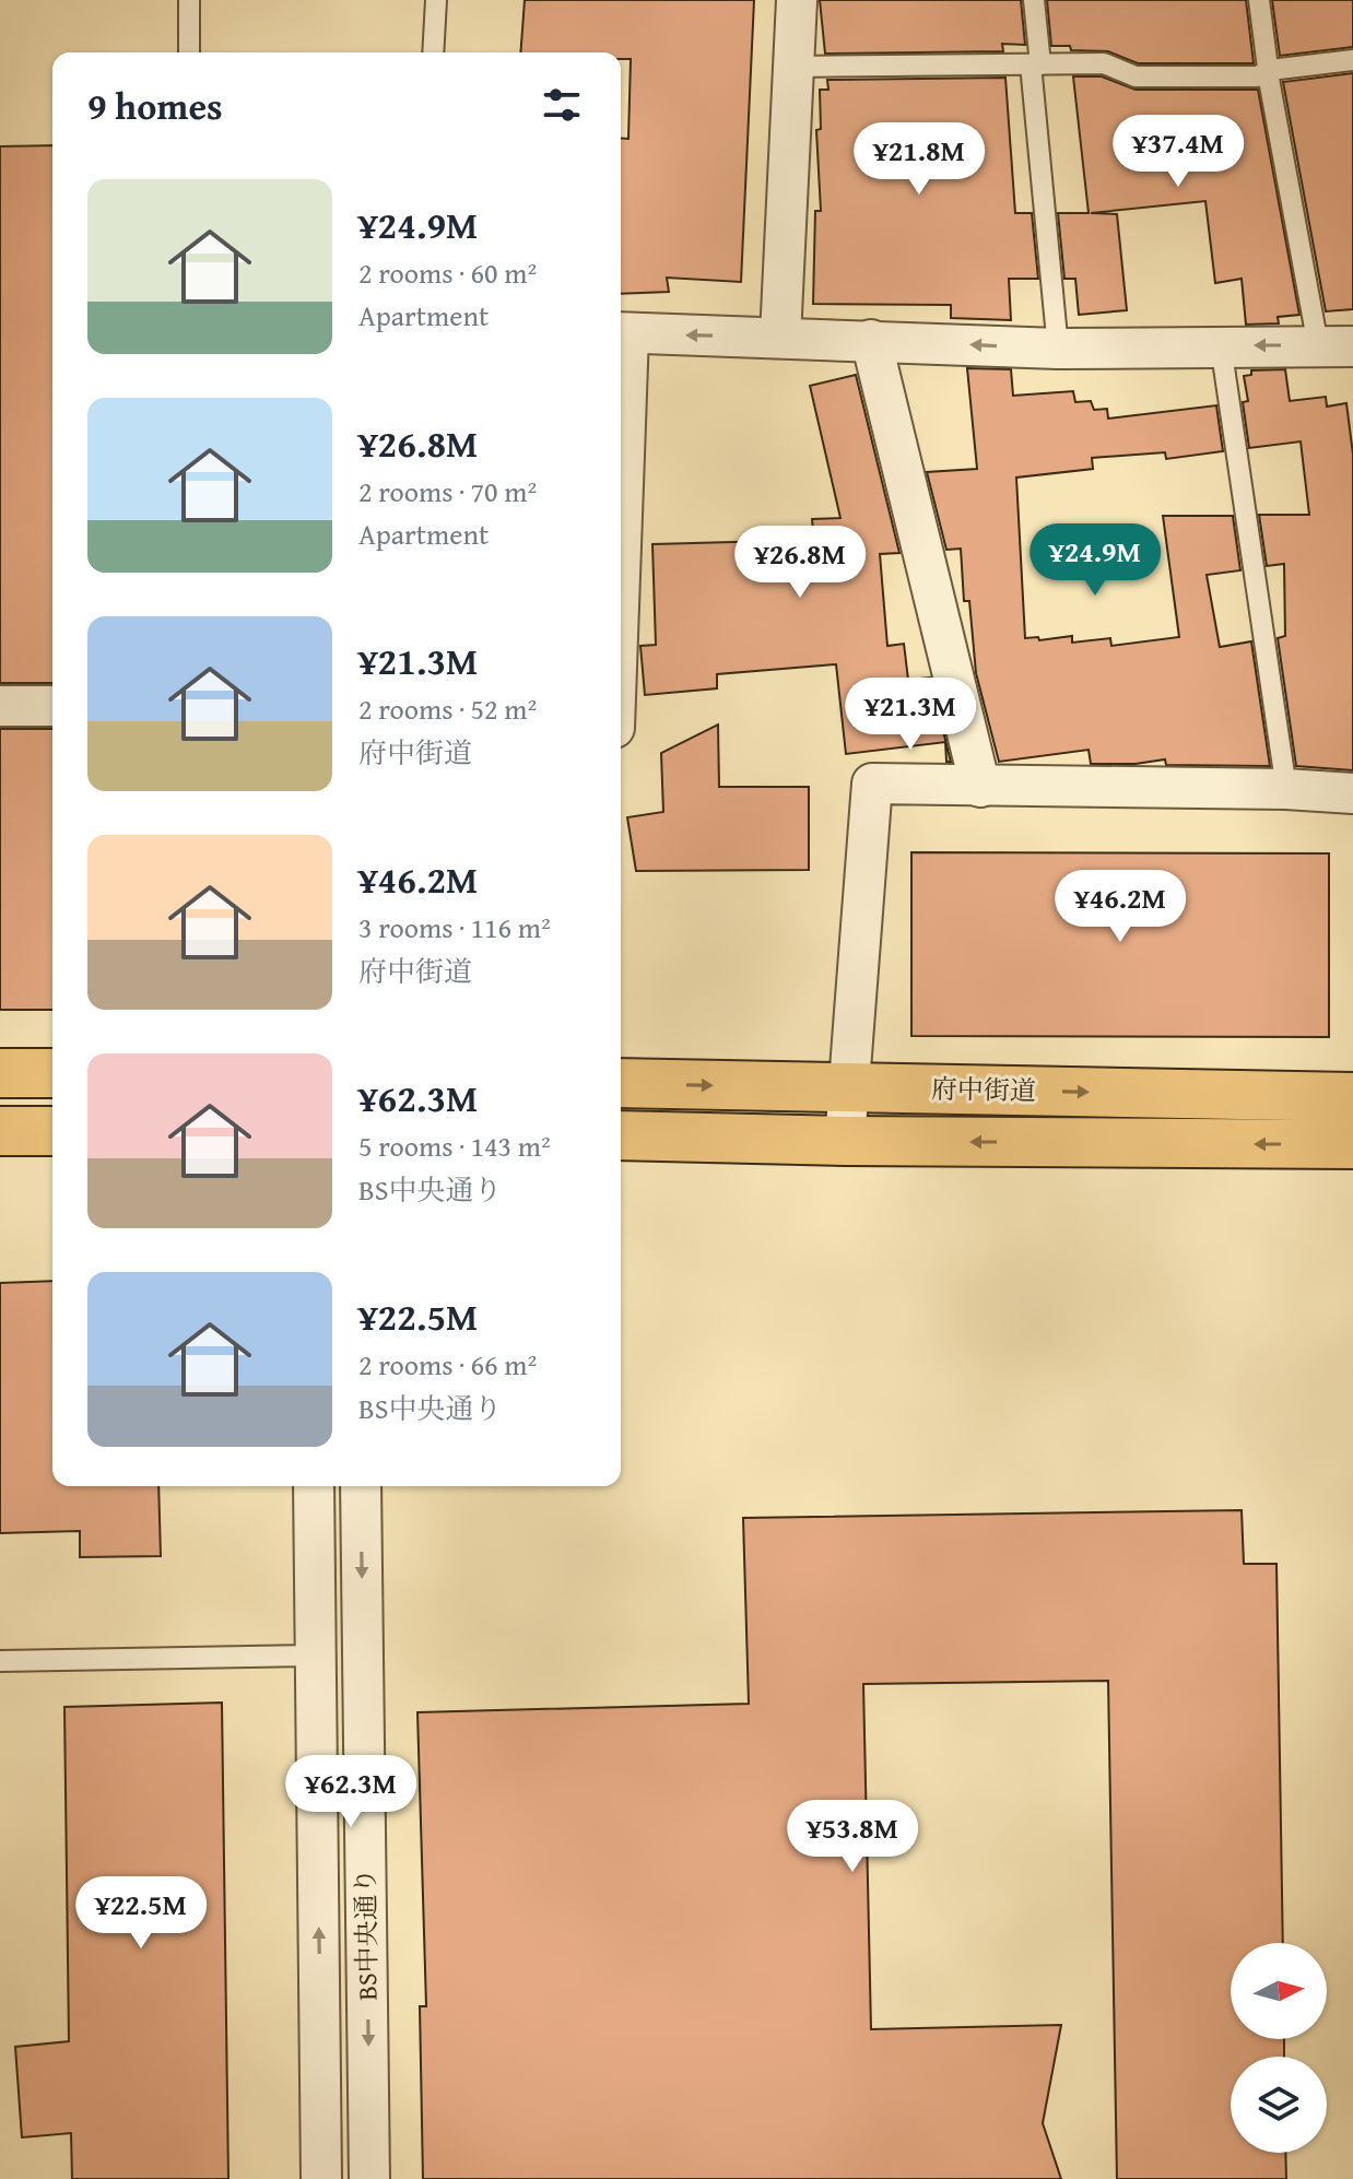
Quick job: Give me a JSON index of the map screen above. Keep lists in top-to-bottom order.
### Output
{
  "streets": {
    "main road": ["府中街道"],
    "street": ["BS中央通り"]
  },
  "north": "right",
  "page": {
    "heading": "9 homes",
    "price": [
      "¥37.4M",
      "¥21.8M",
      "¥24.9M",
      "¥26.8M",
      "¥21.3M",
      "¥46.2M",
      "¥62.3M",
      "¥53.8M",
      "¥22.5M"
    ],
    "list": [
      {
        "name": "¥24.9M",
        "note": "2 rooms · 60 m² · Apartment"
      },
      {
        "name": "¥26.8M",
        "note": "2 rooms · 70 m² · Apartment"
      },
      {
        "name": "¥21.3M",
        "note": "2 rooms · 52 m² · 府中街道"
      },
      {
        "name": "¥46.2M",
        "note": "3 rooms · 116 m² · 府中街道"
      },
      {
        "name": "¥62.3M",
        "note": "5 rooms · 143 m² · BS中央通り"
      },
      {
        "name": "¥22.5M",
        "note": "2 rooms · 66 m² · BS中央通り"
      }
    ]
  }
}
